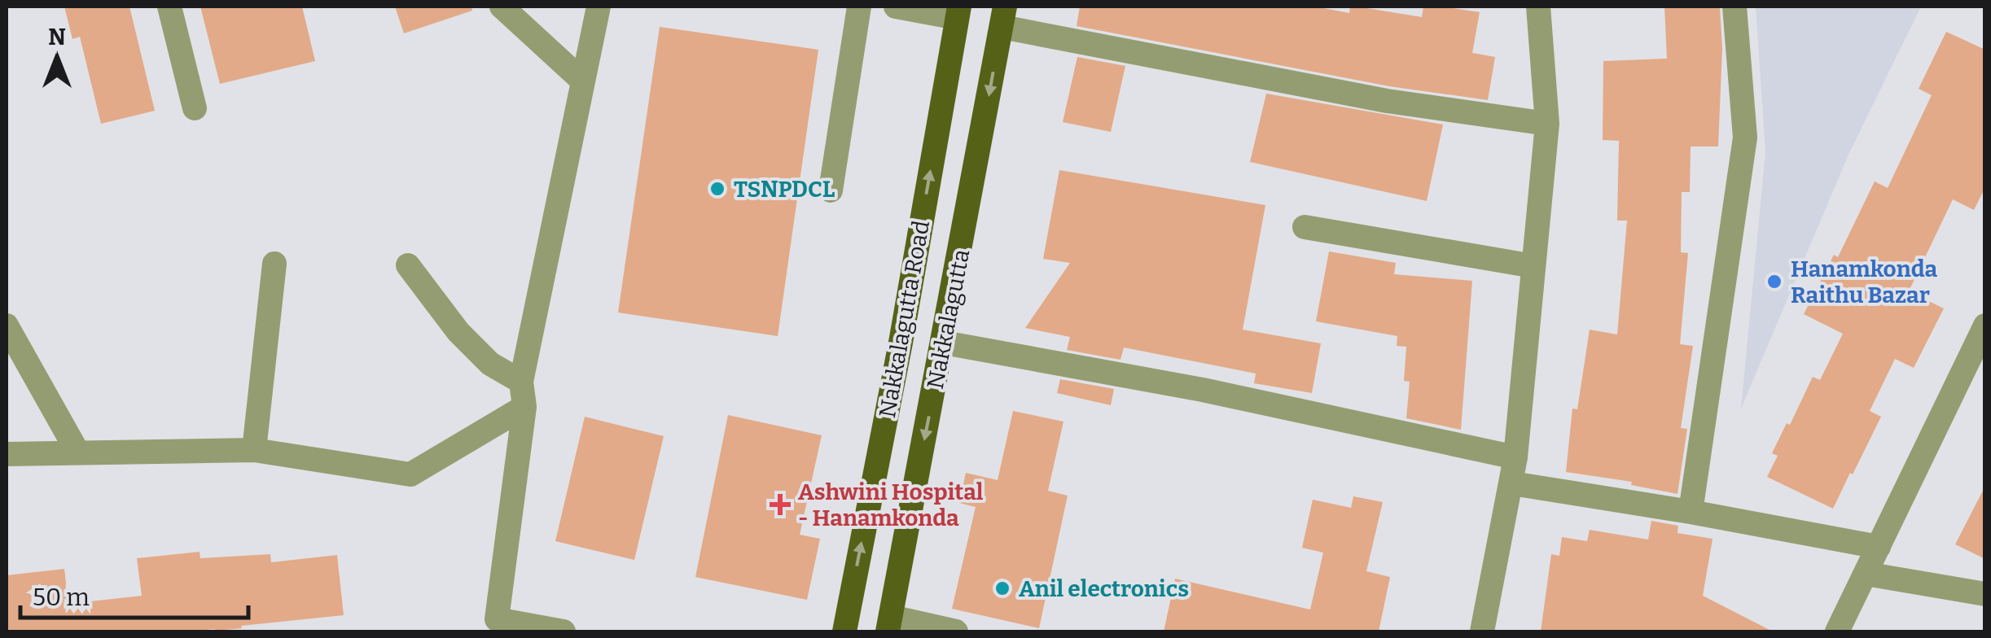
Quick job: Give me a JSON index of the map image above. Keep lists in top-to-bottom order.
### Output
{
  "streets": {
    "main road": ["Nakkalagutta Road", "Nakkalagutta"]
  },
  "one_way": ["Nakkalagutta Road", "Nakkalagutta"],
  "places": {
    "other": ["TSNPDCL", "Hanamkonda Raithu Bazar", "Anil electronics"],
    "health": ["Ashwini Hospital - Hanamkonda"]
  },
  "scale_bar": "50 m",
  "north": "top"
}
